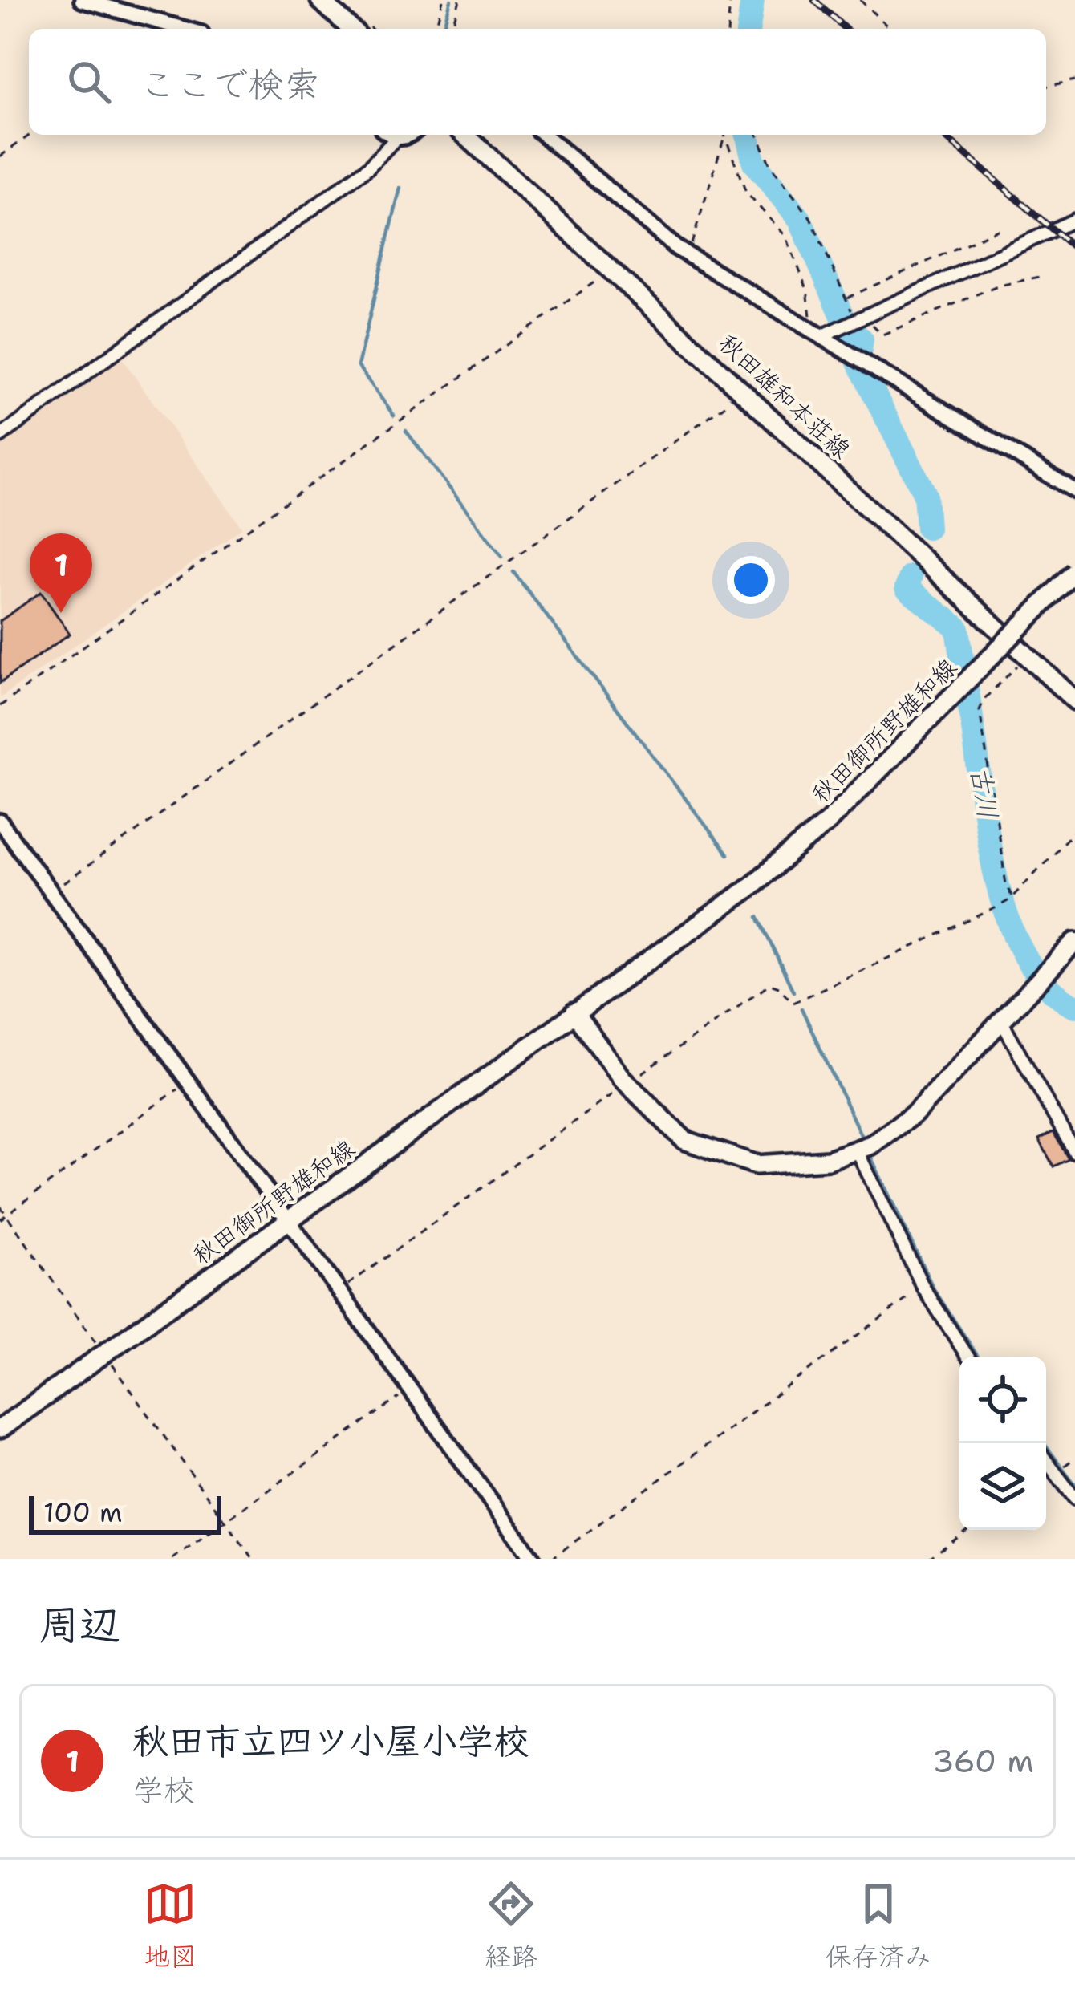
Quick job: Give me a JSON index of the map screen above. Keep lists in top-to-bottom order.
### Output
{
  "streets": {
    "main road": ["秋田雄和本荘線", "秋田御所野雄和線"]
  },
  "water": ["古川"],
  "scale_bar": "100 m",
  "page": {
    "search": "ここで検索",
    "pins": "1",
    "scale": "100 m",
    "heading": "周辺",
    "list": [
      {
        "mark": "1",
        "name": "秋田市立四ツ小屋小学校",
        "note": "学校",
        "value": "360 m"
      }
    ],
    "nav": ["地図", "経路", "保存済み"]
  }
}
